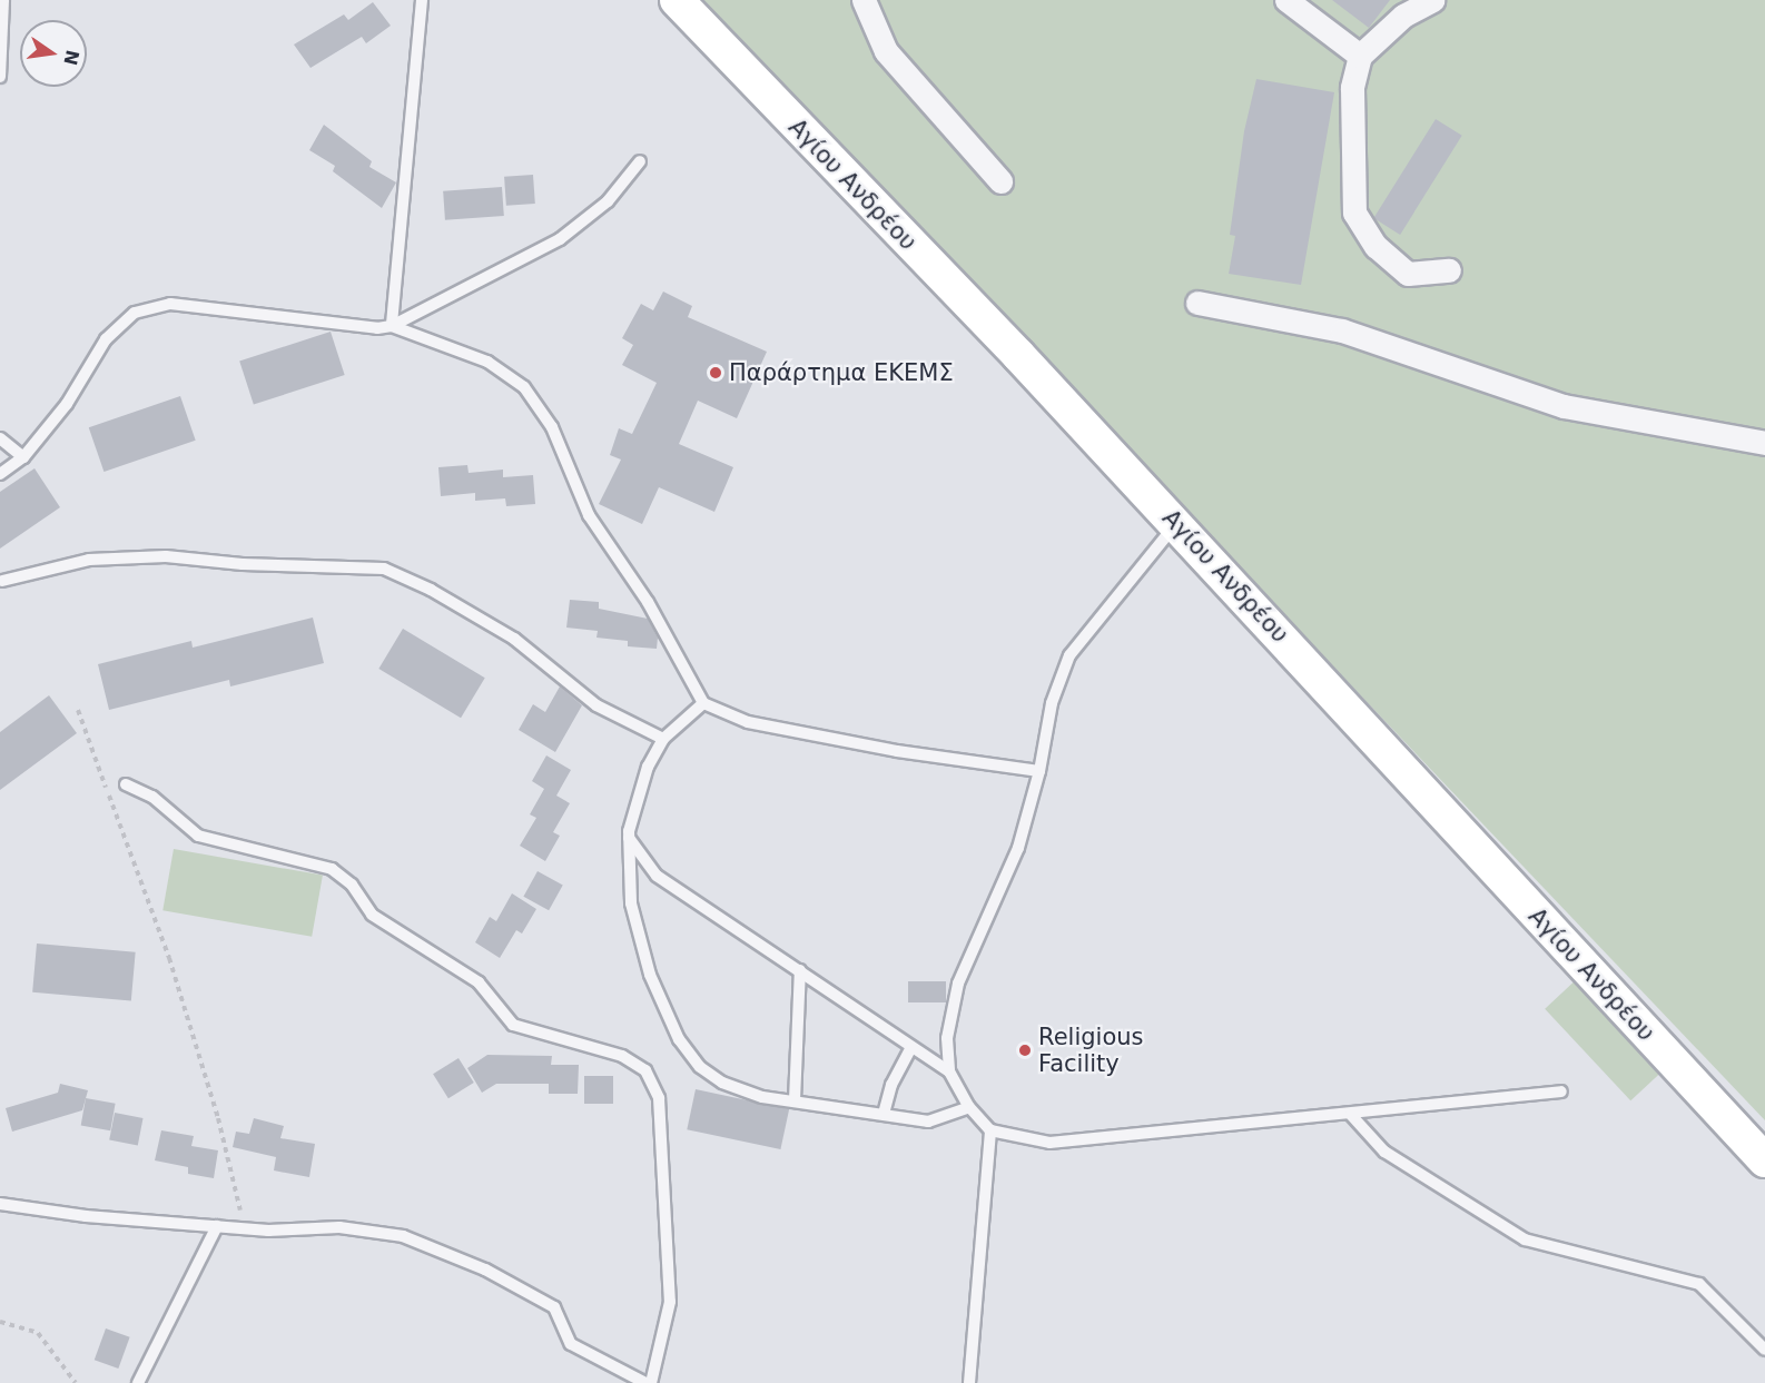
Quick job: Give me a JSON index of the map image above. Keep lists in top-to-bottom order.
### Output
{
  "streets": {
    "main road": ["Αγίου Ανδρέου"]
  },
  "places": ["Παράρτημα ΕΚΕΜΣ", "Religious Facility"],
  "north": "right"
}
